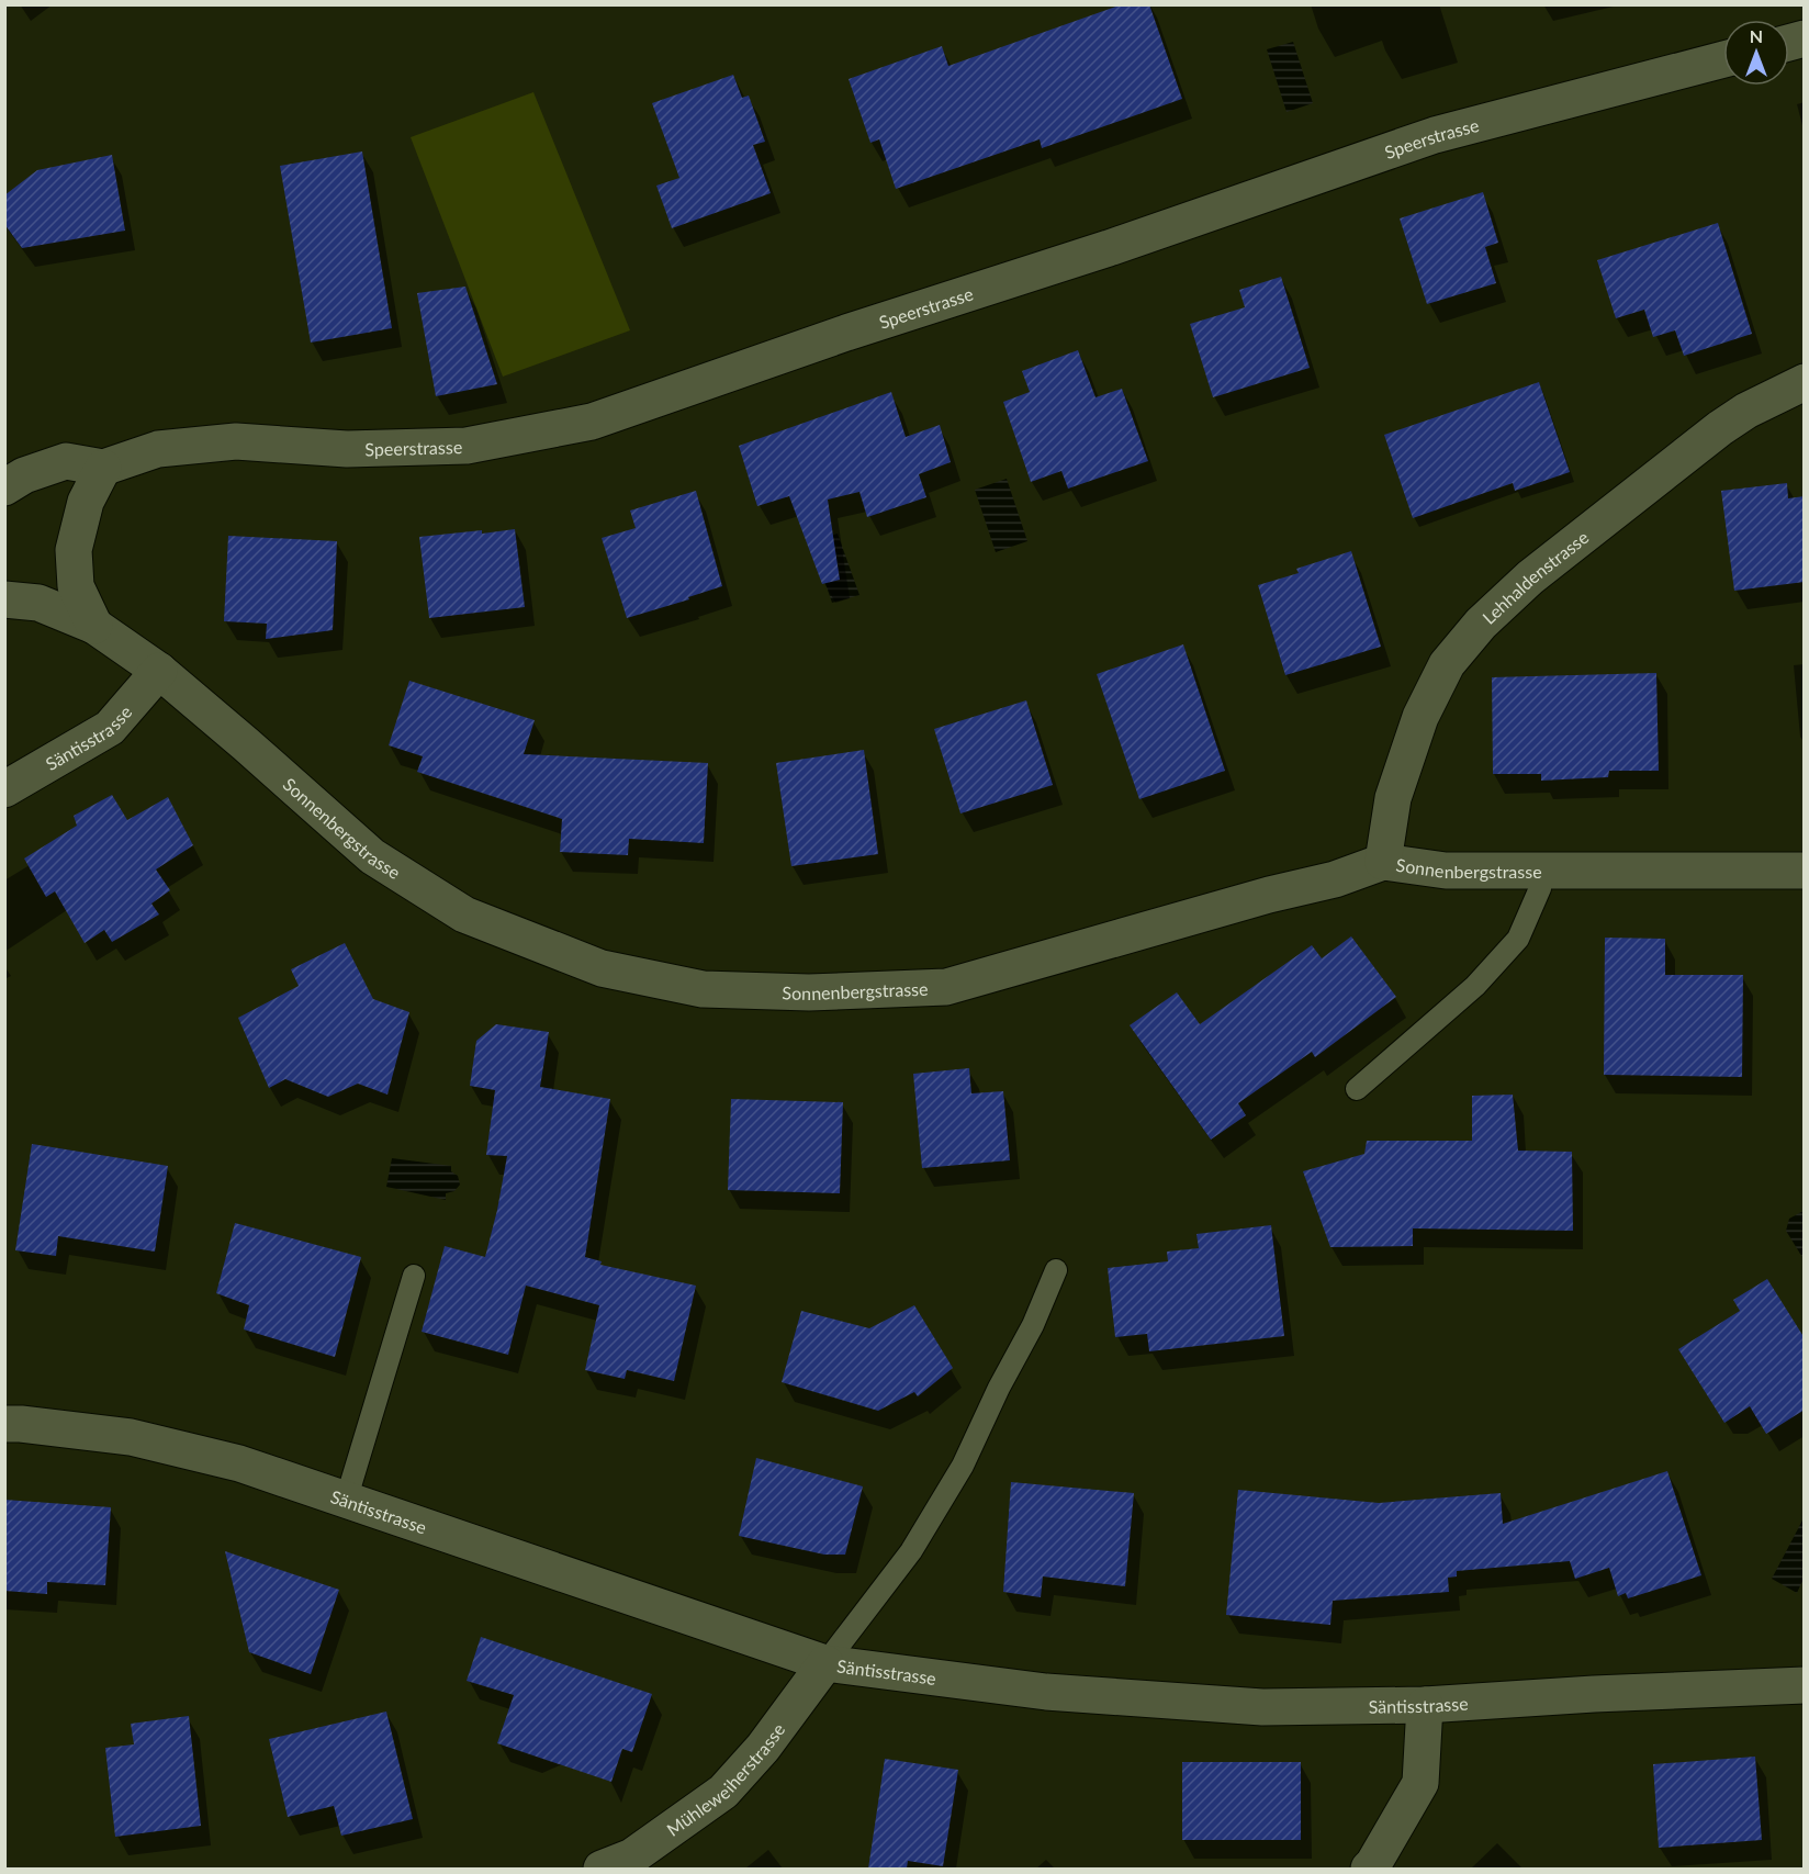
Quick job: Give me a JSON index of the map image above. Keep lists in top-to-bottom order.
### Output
{
  "streets": {
    "street": [
      "Speerstrasse",
      "Lehhaldenstrasse",
      "Säntisstrasse",
      "Sonnenbergstrasse",
      "Mühleweiherstrasse"
    ]
  },
  "crossings": [
    ["Lehhaldenstrasse", "Sonnenbergstrasse"],
    ["Säntisstrasse", "Sonnenbergstrasse"],
    ["Säntisstrasse", "Mühleweiherstrasse"]
  ],
  "north": "top"
}
